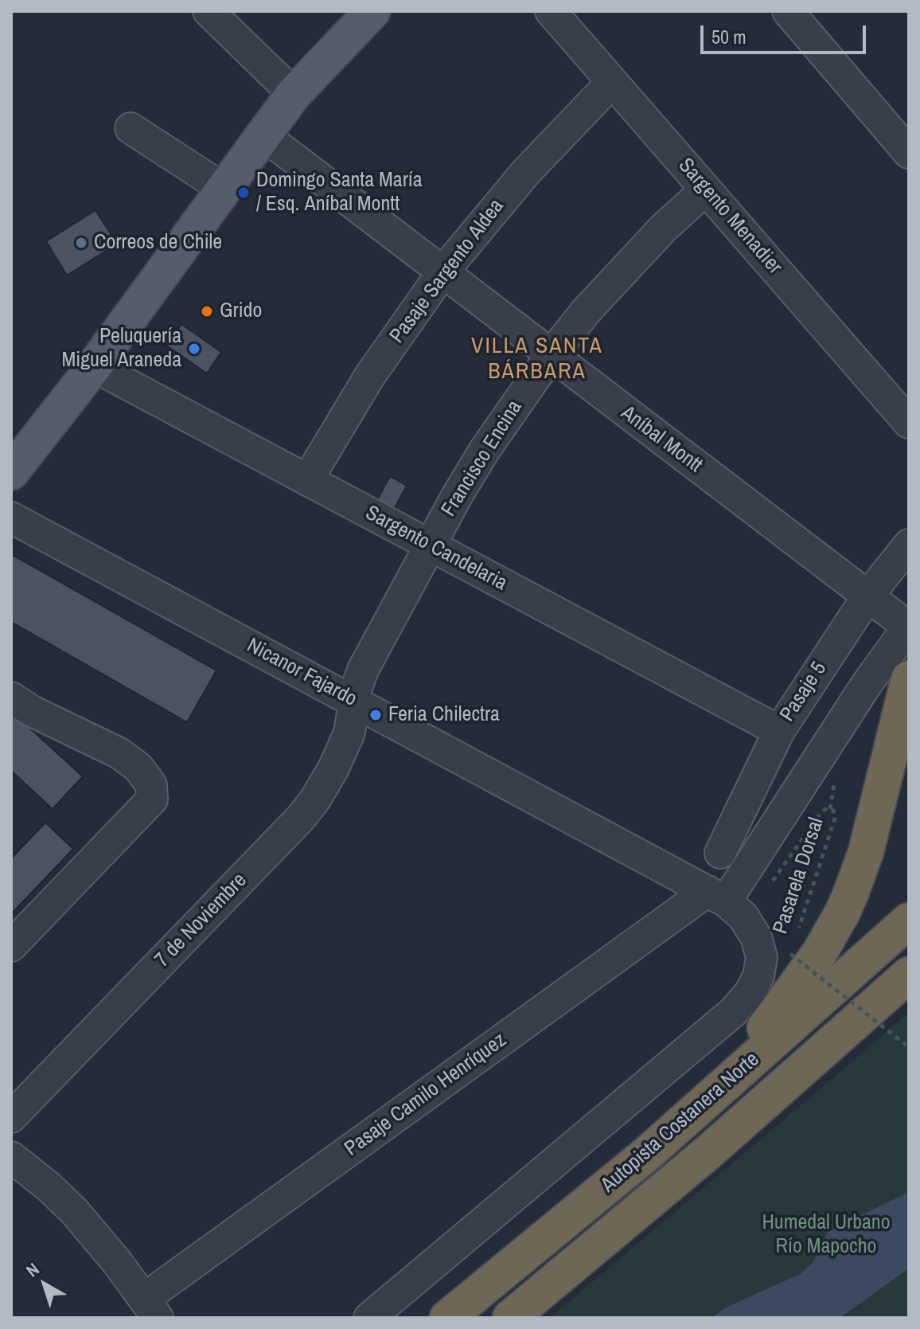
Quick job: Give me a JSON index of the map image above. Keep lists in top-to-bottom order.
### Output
{
  "streets": {
    "highway": ["Autopista Costanera Norte"],
    "street": [
      "Sargento Menadier",
      "Pasaje Sargento Aldea",
      "Aníbal Montt",
      "Francisco Encina",
      "Sargento Candelaria",
      "Nicanor Fajardo",
      "Pasaje 5",
      "7 de Noviembre",
      "Pasaje Camilo Henríquez"
    ],
    "path": ["Pasarela Dorsal"]
  },
  "crossings": [
    ["Sargento Menadier", "Pasaje Sargento Aldea"],
    ["Sargento Menadier", "Francisco Encina"],
    ["Pasaje Sargento Aldea", "Aníbal Montt"],
    ["Pasaje Sargento Aldea", "Sargento Candelaria"],
    ["Aníbal Montt", "Francisco Encina"],
    ["Aníbal Montt", "Pasaje 5"],
    ["Francisco Encina", "Sargento Candelaria"],
    ["Francisco Encina", "Nicanor Fajardo"],
    ["Francisco Encina", "7 de Noviembre"],
    ["Sargento Candelaria", "Pasaje 5"],
    ["Nicanor Fajardo", "7 de Noviembre"],
    ["Nicanor Fajardo", "Pasaje Camilo Henríquez"]
  ],
  "districts": ["VILLA SANTA BÁRBARA"],
  "parks": ["Humedal Urbano Río Mapocho"],
  "places": [
    "Domingo Santa María / Esq. Aníbal Montt",
    "Correos de Chile",
    "Grido",
    "Peluquería Miguel Araneda",
    "Feria Chilectra"
  ],
  "scale_bar": "50 m",
  "north": "top left"
}
